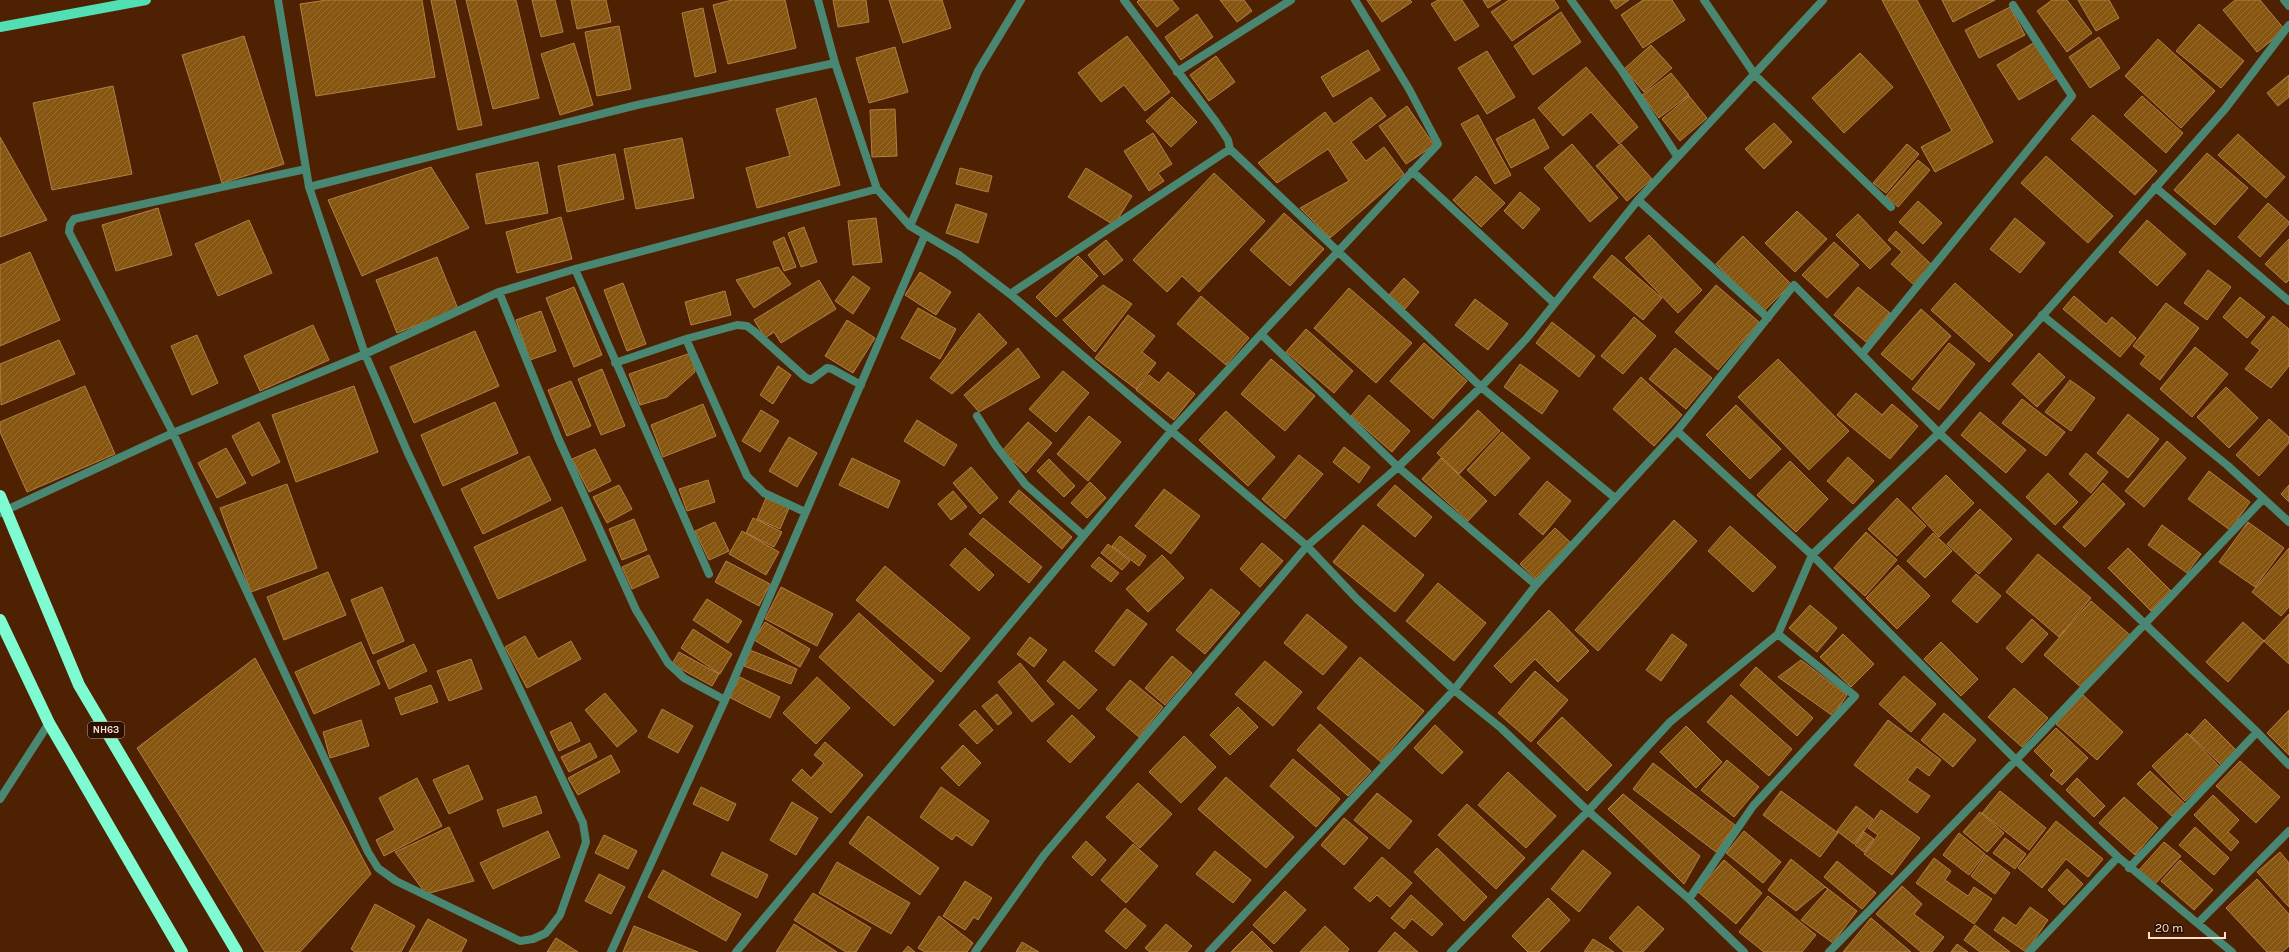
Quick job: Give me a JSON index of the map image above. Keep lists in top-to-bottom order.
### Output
{
  "streets": {
    "highway": ["NH63"]
  },
  "scale_bar": "20 m"
}
